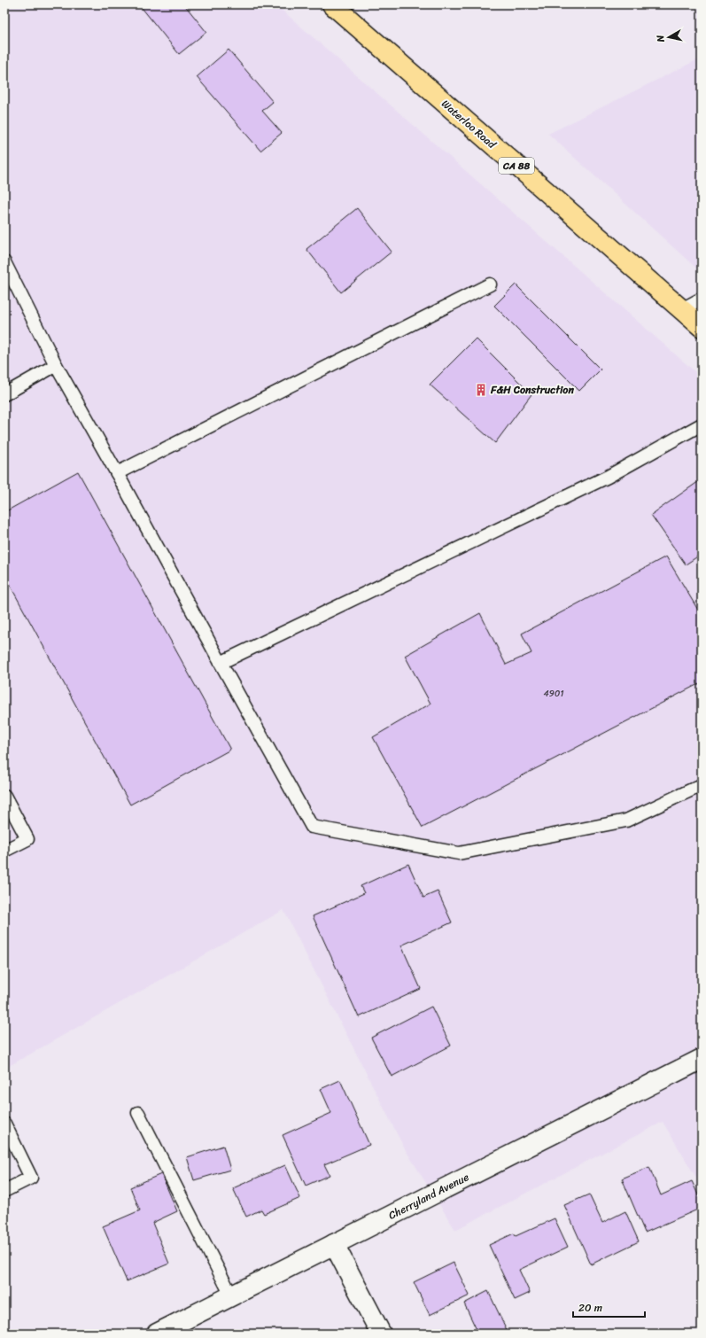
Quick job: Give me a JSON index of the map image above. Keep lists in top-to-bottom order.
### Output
{
  "streets": {
    "main road": ["Waterloo Road", "CA 88"],
    "street": ["Cherryland Avenue"]
  },
  "places": {
    "building": ["F&H Construction"]
  },
  "house_numbers": ["4901"],
  "scale_bar": "20 m",
  "north": "left"
}
